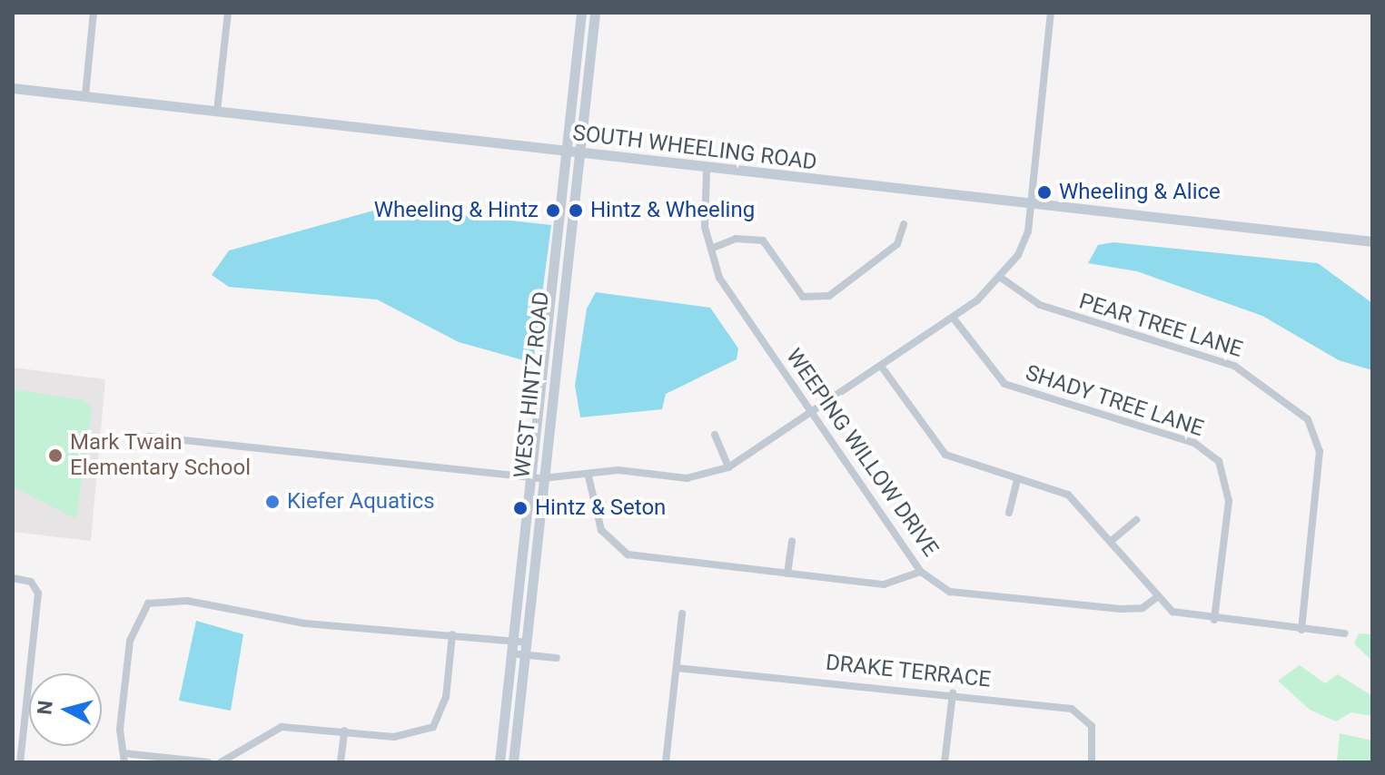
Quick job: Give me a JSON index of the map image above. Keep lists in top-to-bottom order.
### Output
{
  "streets": {
    "main road": ["SOUTH WHEELING ROAD", "WEST HINTZ ROAD"],
    "street": [
      "PEAR TREE LANE",
      "SHADY TREE LANE",
      "WEEPING WILLOW DRIVE",
      "DRAKE TERRACE"
    ]
  },
  "crossings": [
    ["SOUTH WHEELING ROAD", "WEST HINTZ ROAD"],
    ["SOUTH WHEELING ROAD", "WEEPING WILLOW DRIVE"]
  ],
  "places": [
    "Wheeling & Alice",
    "Wheeling & Hintz",
    "Hintz & Wheeling",
    "Mark Twain Elementary School",
    "Kiefer Aquatics",
    "Hintz & Seton"
  ],
  "north": "left"
}
